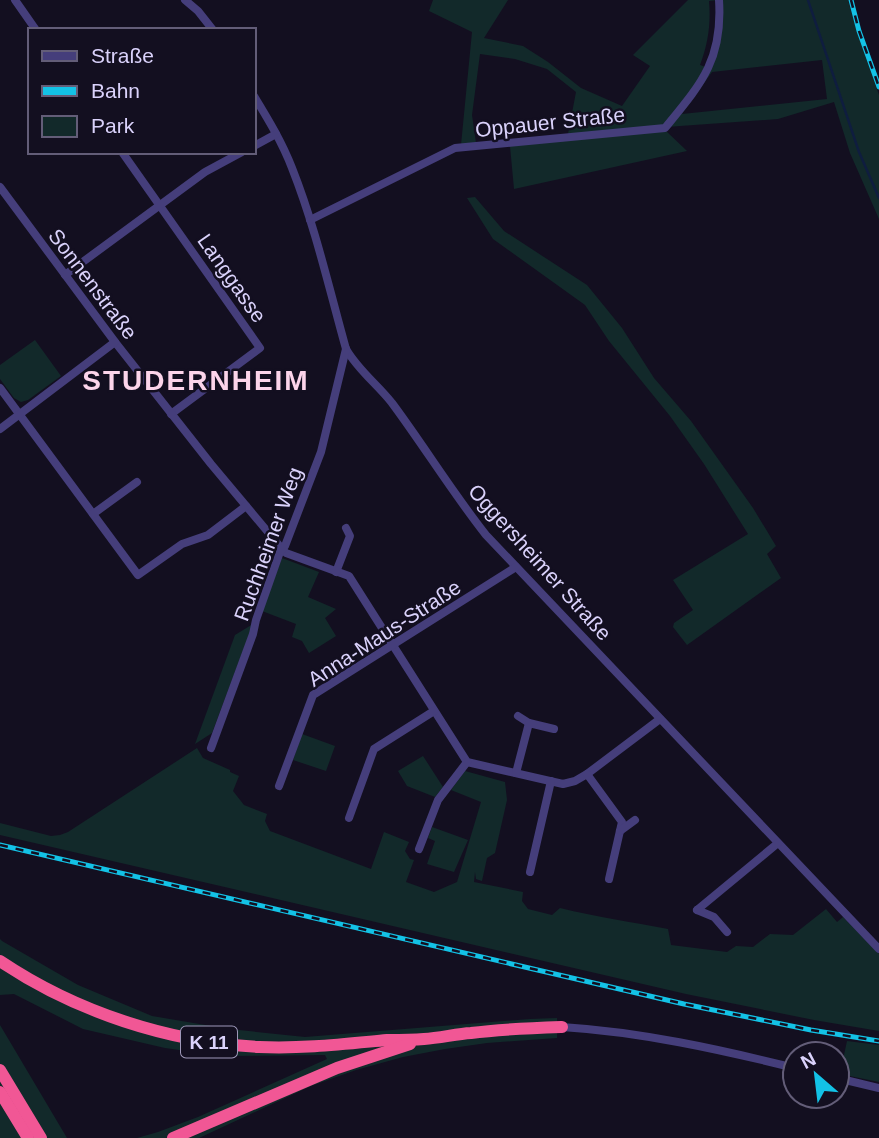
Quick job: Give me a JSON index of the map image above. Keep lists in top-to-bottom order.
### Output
{
  "streets": {
    "highway": ["K 11"],
    "street": [
      "Oppauer Straße",
      "Langgasse",
      "Sonnenstraße",
      "Ruchheimer Weg",
      "Oggersheimer Straße",
      "Anna-Maus-Straße"
    ]
  },
  "crossings": [
    ["Oppauer Straße", "Oggersheimer Straße"],
    ["Langgasse", "Sonnenstraße"],
    ["Sonnenstraße", "Ruchheimer Weg"],
    ["Sonnenstraße", "Anna-Maus-Straße"],
    ["Ruchheimer Weg", "Oggersheimer Straße"],
    ["Oggersheimer Straße", "Anna-Maus-Straße"]
  ],
  "districts": ["STUDERNHEIM"],
  "legend": ["Straße", "Bahn", "Park"],
  "north": "top left"
}
